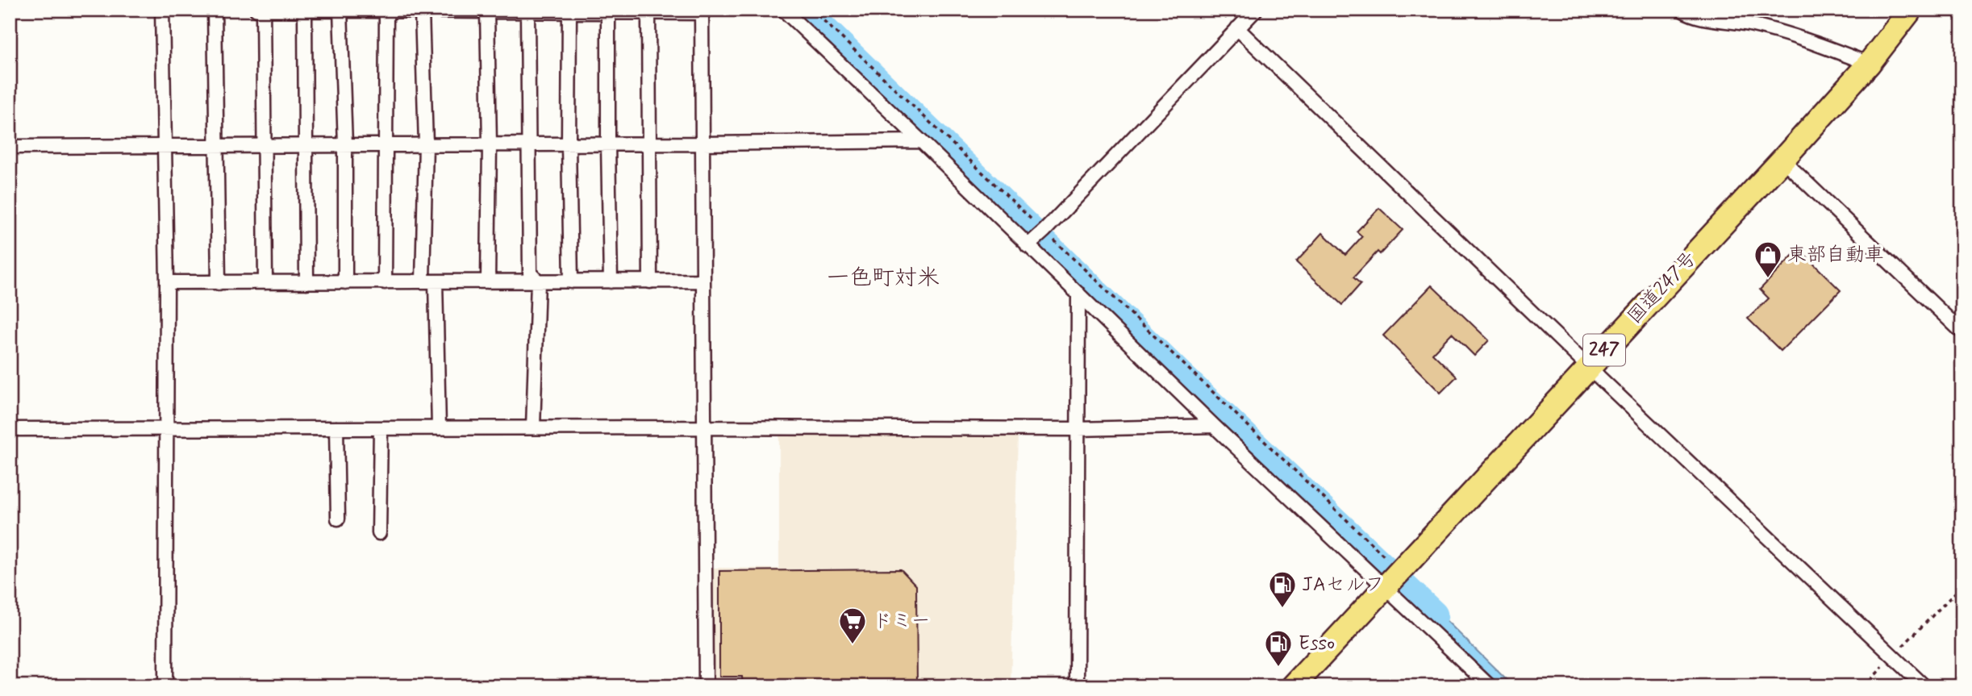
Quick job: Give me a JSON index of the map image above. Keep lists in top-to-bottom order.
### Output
{
  "streets": {
    "highway": ["国道247号", "247"]
  },
  "districts": ["一色町対米"],
  "places": {
    "shop": ["東部自動車"],
    "fuel station": ["JAセルフ", "Esso"],
    "supermarket": ["ドミー"]
  }
}
